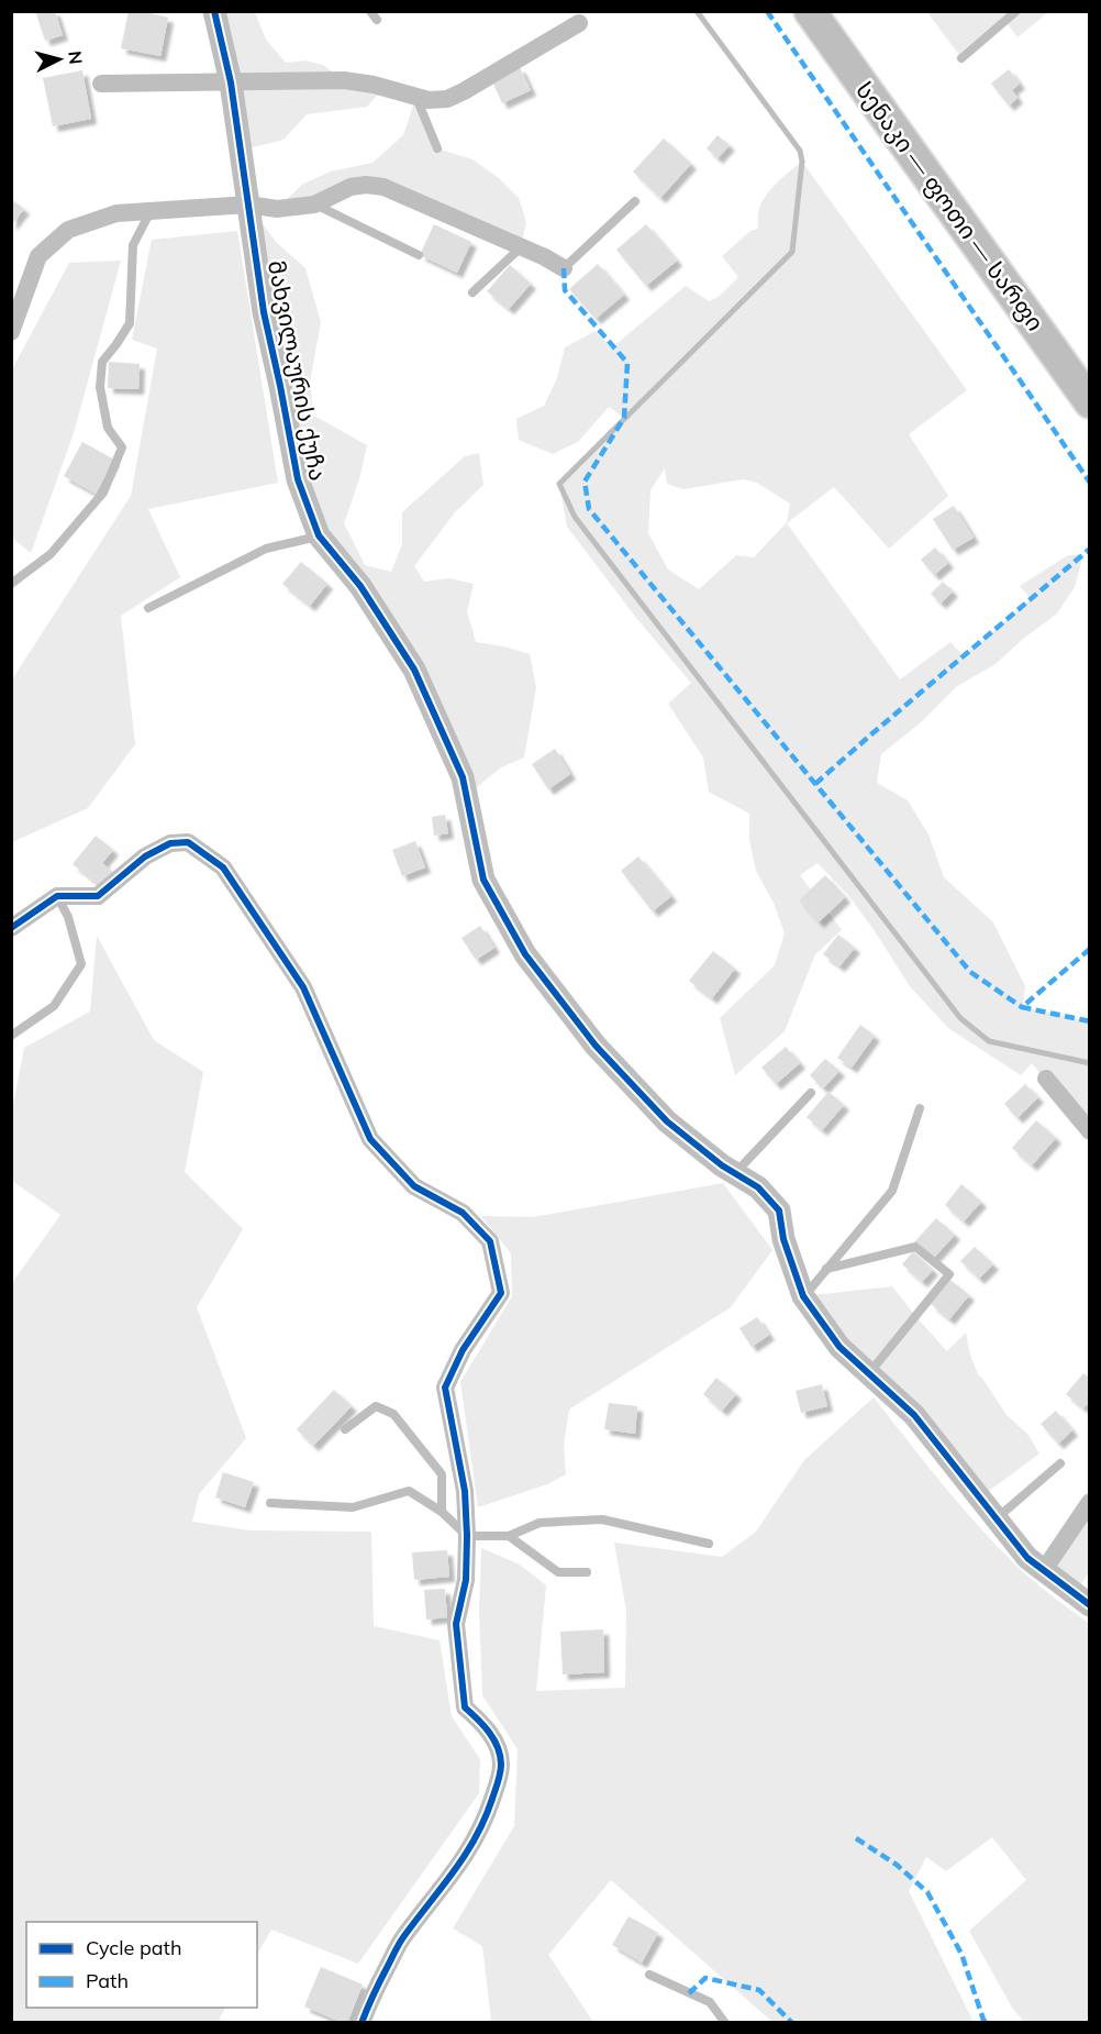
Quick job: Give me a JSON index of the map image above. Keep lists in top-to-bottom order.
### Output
{
  "streets": {
    "highway": ["სენაკი — ფოთი — სარფი"],
    "street": ["მახვილაურის ქუჩა"]
  },
  "legend": ["Cycle path", "Path"],
  "north": "right"
}
